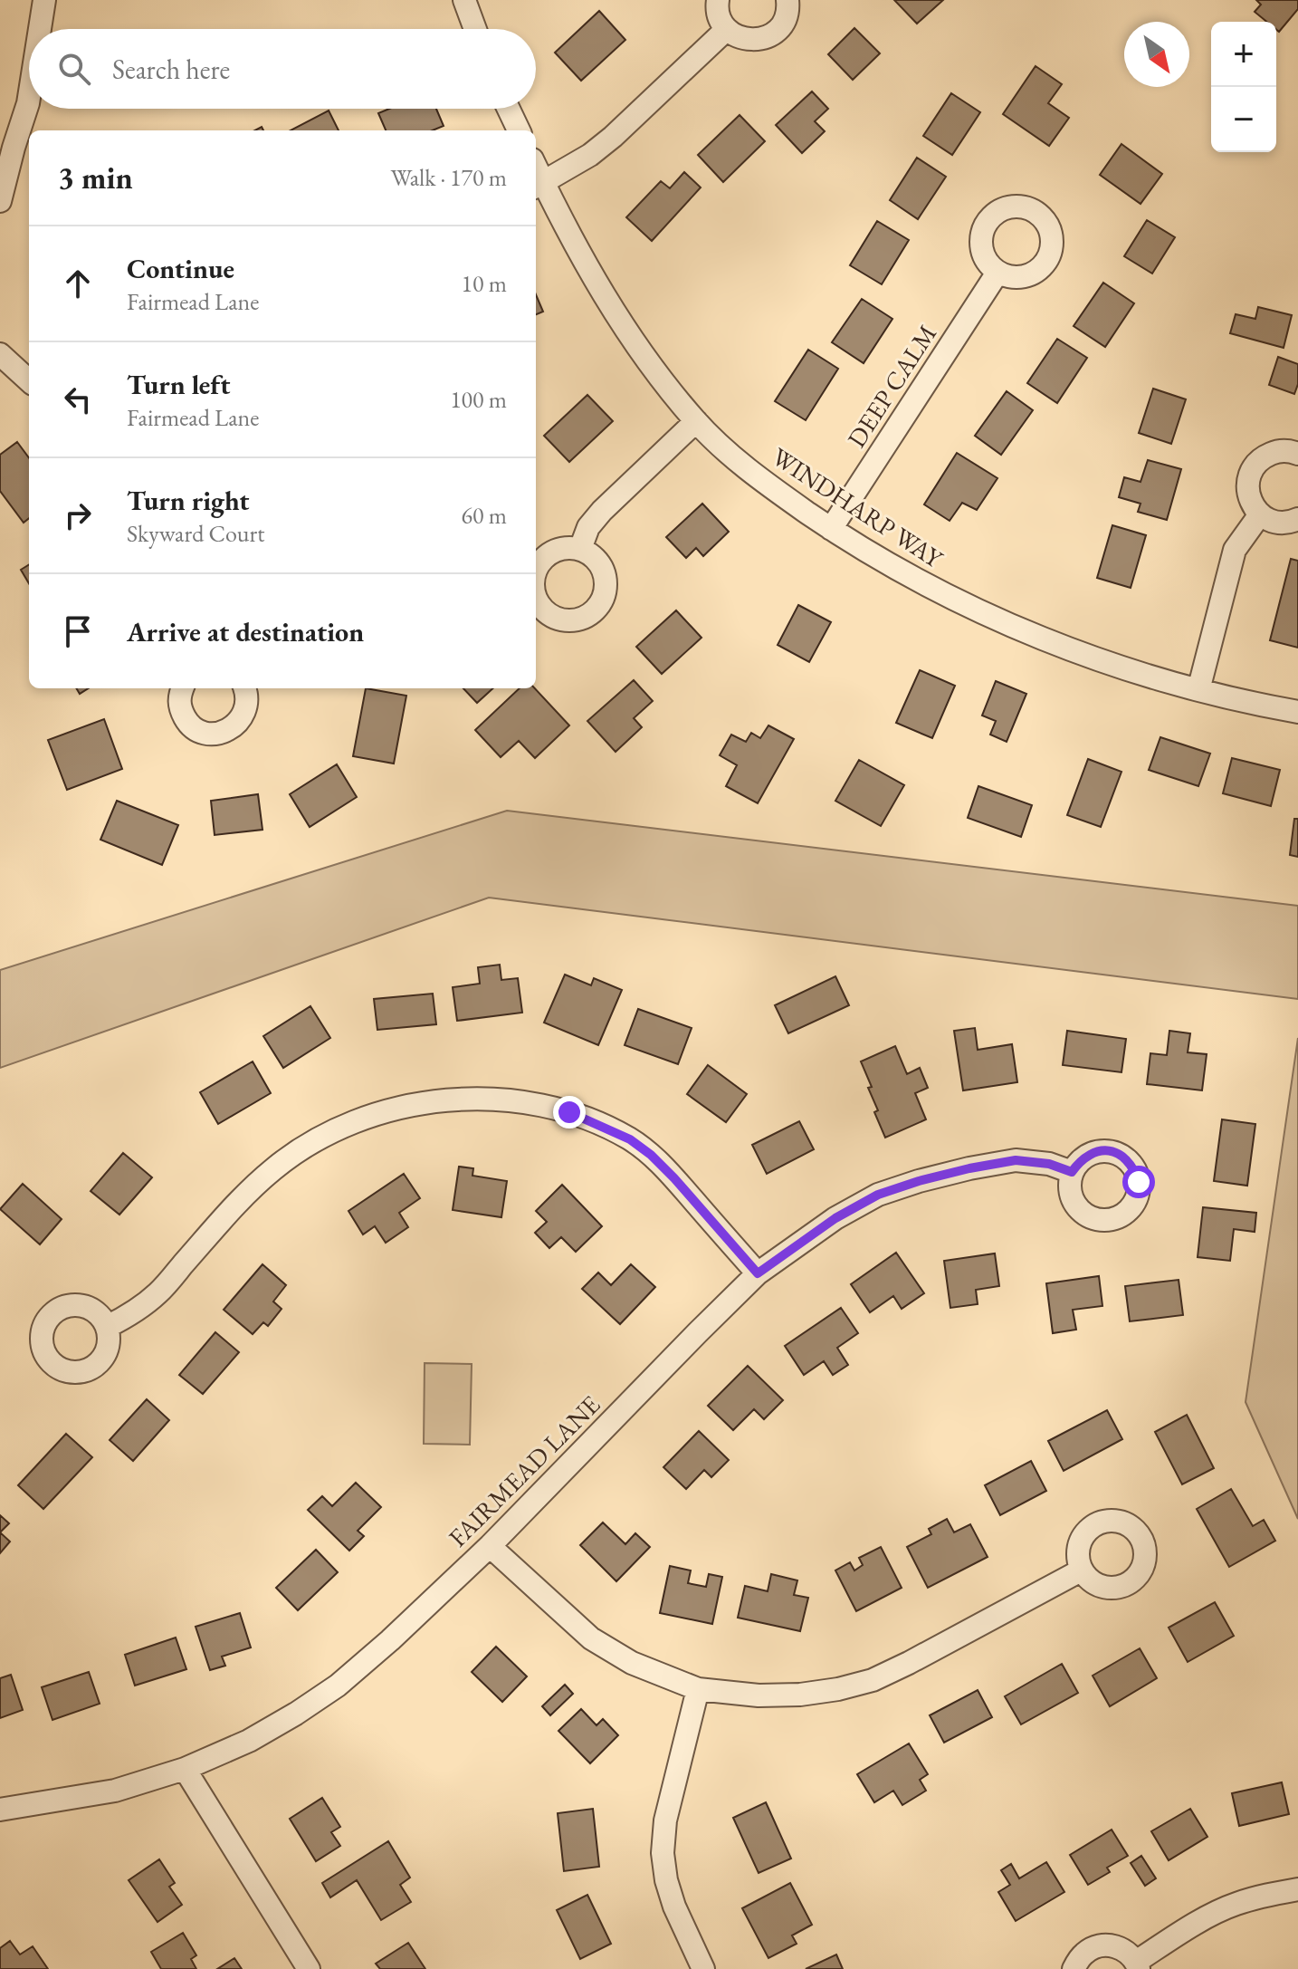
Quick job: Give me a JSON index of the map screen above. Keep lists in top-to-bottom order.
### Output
{
  "streets": {
    "street": ["DEEP CALM", "WINDHARP WAY", "FAIRMEAD LANE"]
  },
  "crossings": [
    ["DEEP CALM", "WINDHARP WAY"]
  ],
  "north": "bottom right",
  "page": {
    "map_buttons": ["+", "−"],
    "search": "Search here",
    "heading": ["3 min", "Walk · 170 m"],
    "list": [
      ["Continue", "Fairmead Lane", "10 m"],
      ["Turn left", "Fairmead Lane", "100 m"],
      ["Turn right", "Skyward Court", "60 m"],
      "Arrive at destination"
    ]
  }
}
